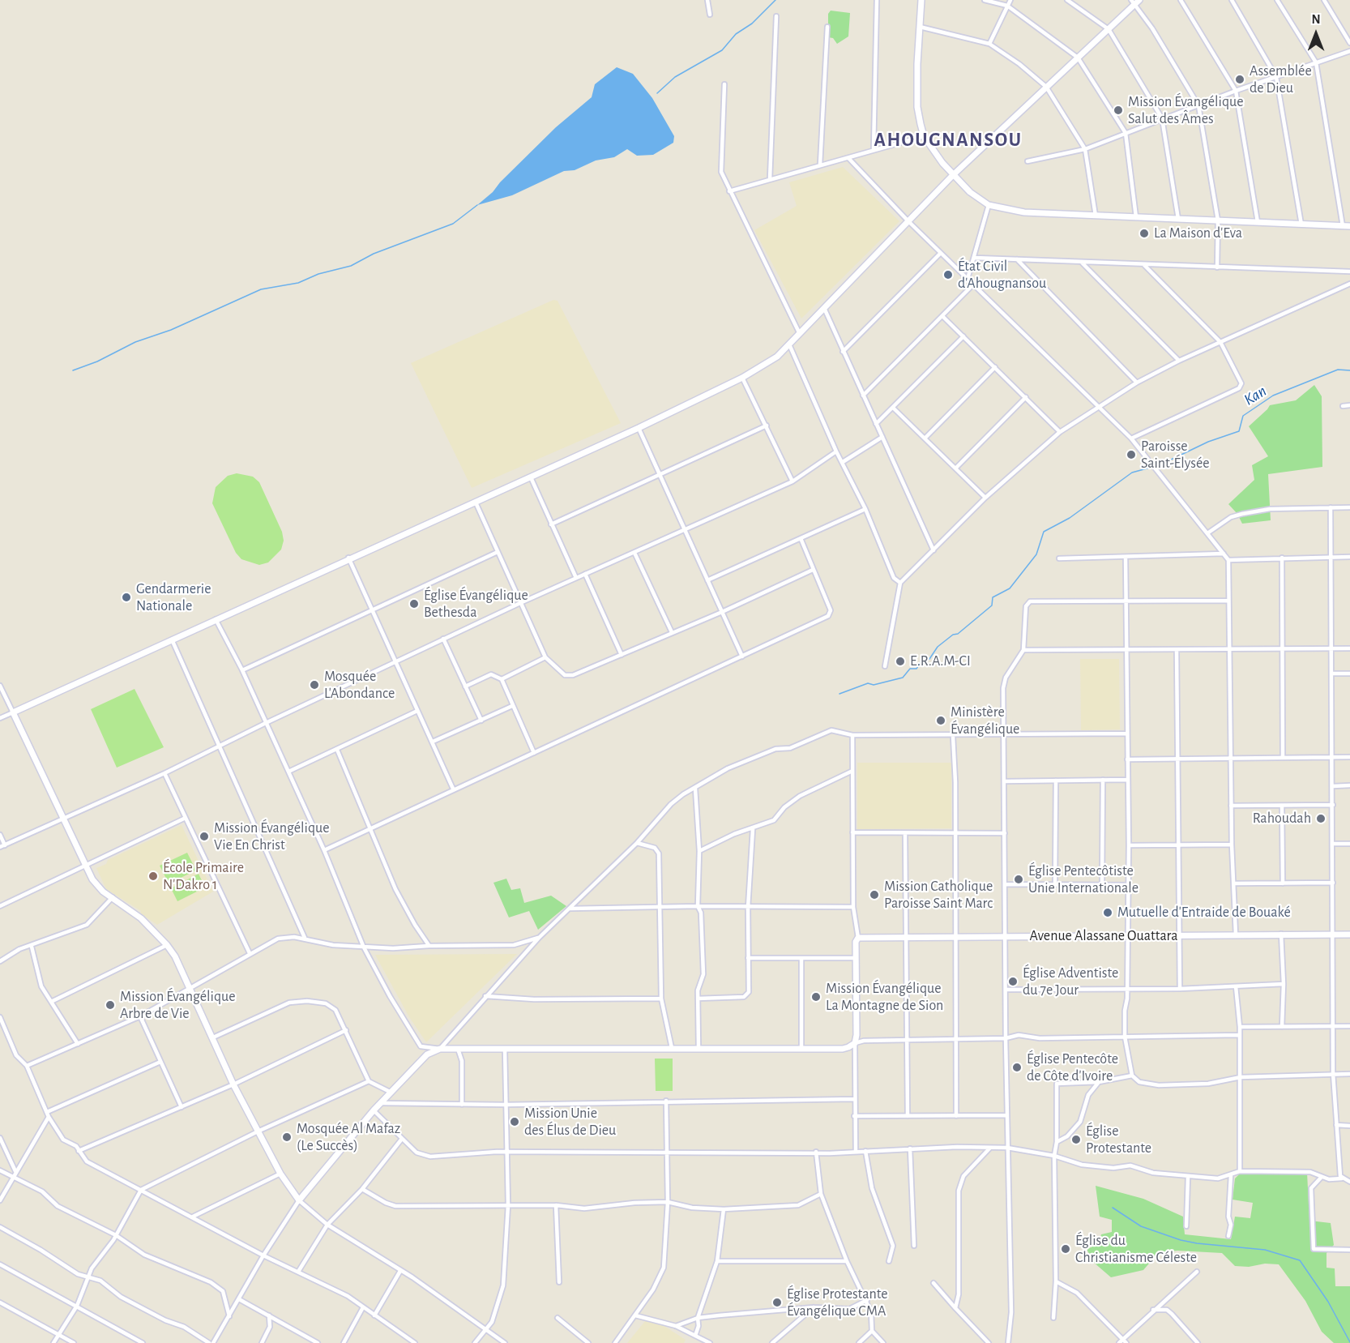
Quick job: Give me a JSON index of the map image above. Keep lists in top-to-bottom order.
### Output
{
  "streets": {
    "street": ["Avenue Alassane Ouattara"]
  },
  "districts": ["AHOUGNANSOU"],
  "water": ["Kan"],
  "places": [
    "Assemblée de Dieu",
    "Mission Évangélique Salut des Âmes",
    "La Maison d'Eva",
    "État Civil d'Ahougnansou",
    "Paroisse Saint-Élysée",
    "Gendarmerie Nationale",
    "Église Évangélique Bethesda",
    "E.R.A.M-CI",
    "Mosquée L'Abondance",
    "Ministère Évangélique",
    "Rahoudah",
    "Mission Évangélique Vie En Christ",
    "École Primaire N'Dakro 1",
    "Église Pentecôtiste Unie Internationale",
    "Mission Catholique Paroisse Saint Marc",
    "Mutuelle d'Entraide de Bouaké",
    "Église Adventiste du 7e Jour",
    "Mission Évangélique La Montagne de Sion",
    "Mission Évangélique Arbre de Vie",
    "Église Pentecôte de Côte d'Ivoire",
    "Mission Unie des Élus de Dieu",
    "Mosquée Al Mafaz (Le Succès)",
    "Église Protestante",
    "Église du Christianisme Céleste",
    "Église Protestante Évangélique CMA"
  ],
  "north": "top"
}
